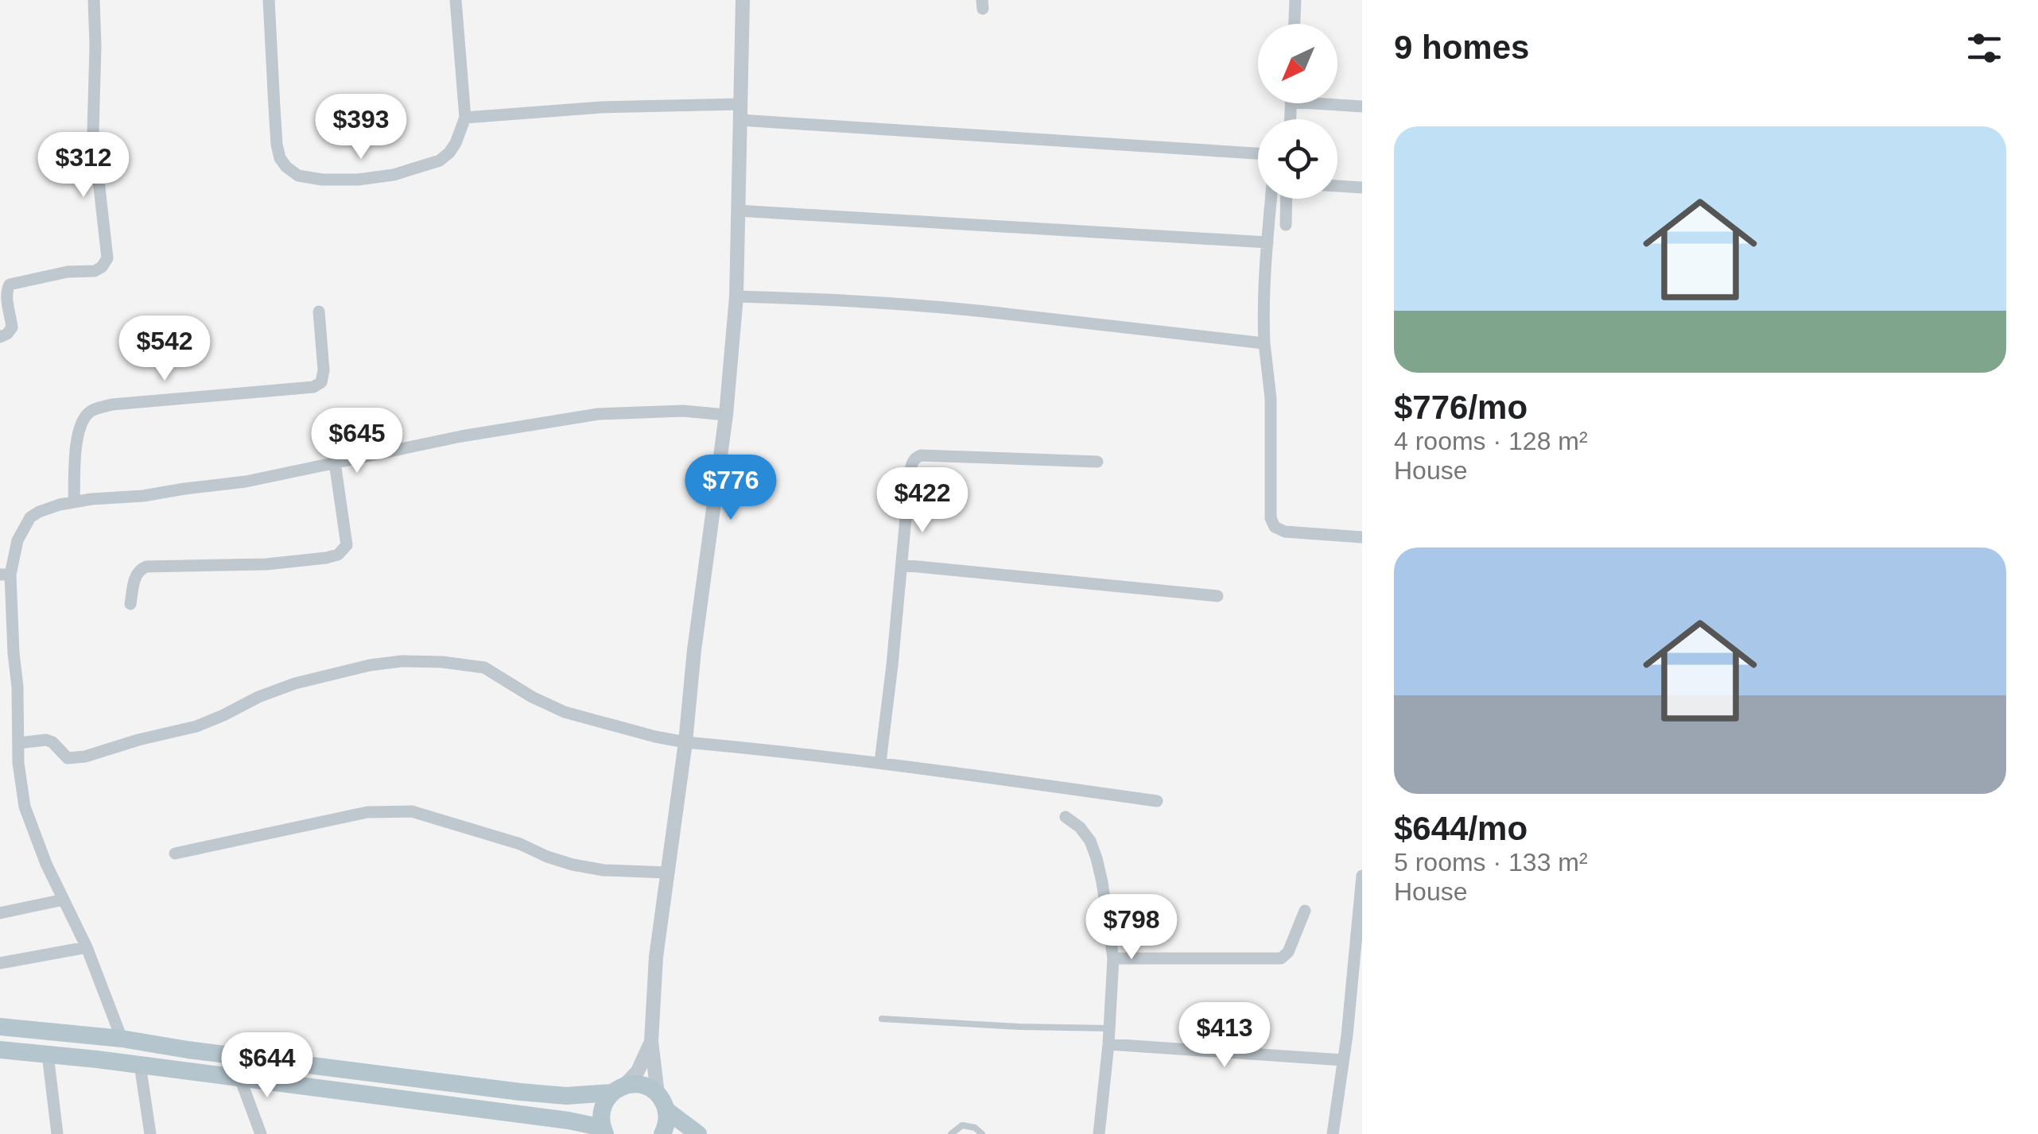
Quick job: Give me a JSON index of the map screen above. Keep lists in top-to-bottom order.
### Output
{
  "north": "bottom left",
  "page": {
    "heading": "9 homes",
    "price": [
      "$393",
      "$312",
      "$542",
      "$645",
      "$776",
      "$422",
      "$798",
      "$413",
      "$644"
    ],
    "list": [
      {
        "name": "$776/mo",
        "note": "4 rooms · 128 m² · House"
      },
      {
        "name": "$644/mo",
        "note": "5 rooms · 133 m² · House"
      }
    ]
  }
}
